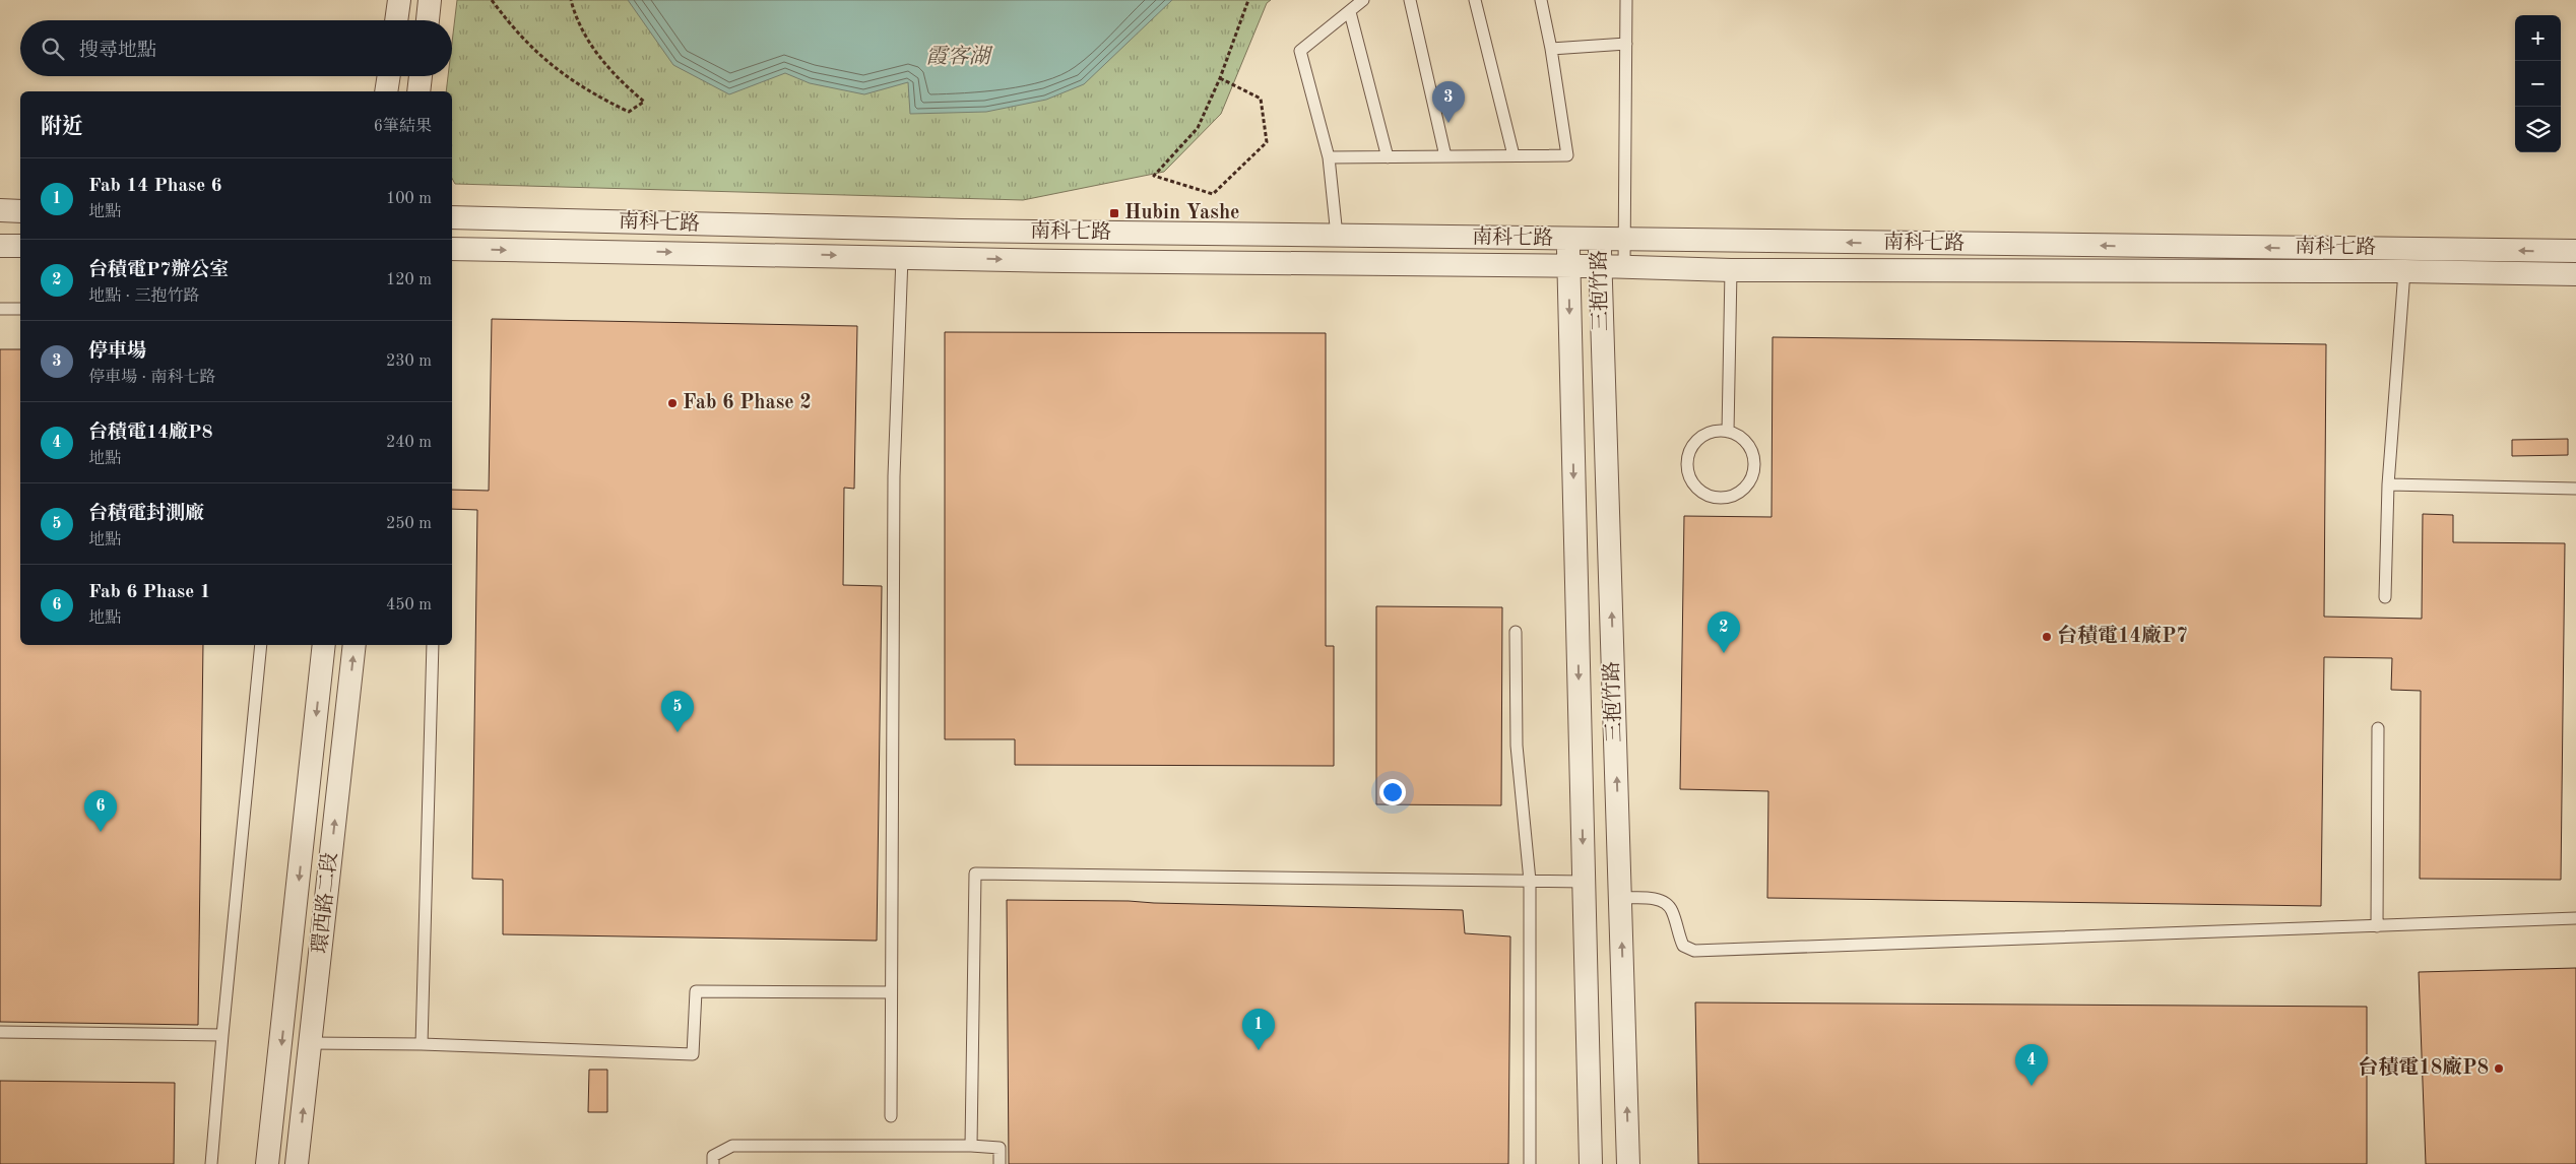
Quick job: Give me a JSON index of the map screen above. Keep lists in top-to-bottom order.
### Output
{
  "streets": {
    "street": ["南科七路", "三抱竹路", "環西路二段"]
  },
  "crossings": [
    ["南科七路", "三抱竹路"]
  ],
  "water": ["霞客湖"],
  "places": {
    "transit": ["Hubin Yashe"],
    "other": ["Fab 6 Phase 2", "台積電14廠P7", "台積電18廠P8"]
  },
  "page": {
    "map_buttons": ["+", "−"],
    "search": "搜尋地點",
    "pins": [
      "3",
      "2",
      "5",
      "6",
      "1",
      "4"
    ],
    "heading": ["附近", "6筆結果"],
    "list": [
      {
        "mark": "1",
        "name": "Fab 14 Phase 6",
        "note": "地點",
        "value": "100 m"
      },
      {
        "mark": "2",
        "name": "台積電P7辦公室",
        "note": "地點 · 三抱竹路",
        "value": "120 m"
      },
      {
        "mark": "3",
        "name": "停車場",
        "note": "停車場 · 南科七路",
        "value": "230 m"
      },
      {
        "mark": "4",
        "name": "台積電14廠P8",
        "note": "地點",
        "value": "240 m"
      },
      {
        "mark": "5",
        "name": "台積電封測廠",
        "note": "地點",
        "value": "250 m"
      },
      {
        "mark": "6",
        "name": "Fab 6 Phase 1",
        "note": "地點",
        "value": "450 m"
      }
    ]
  }
}
